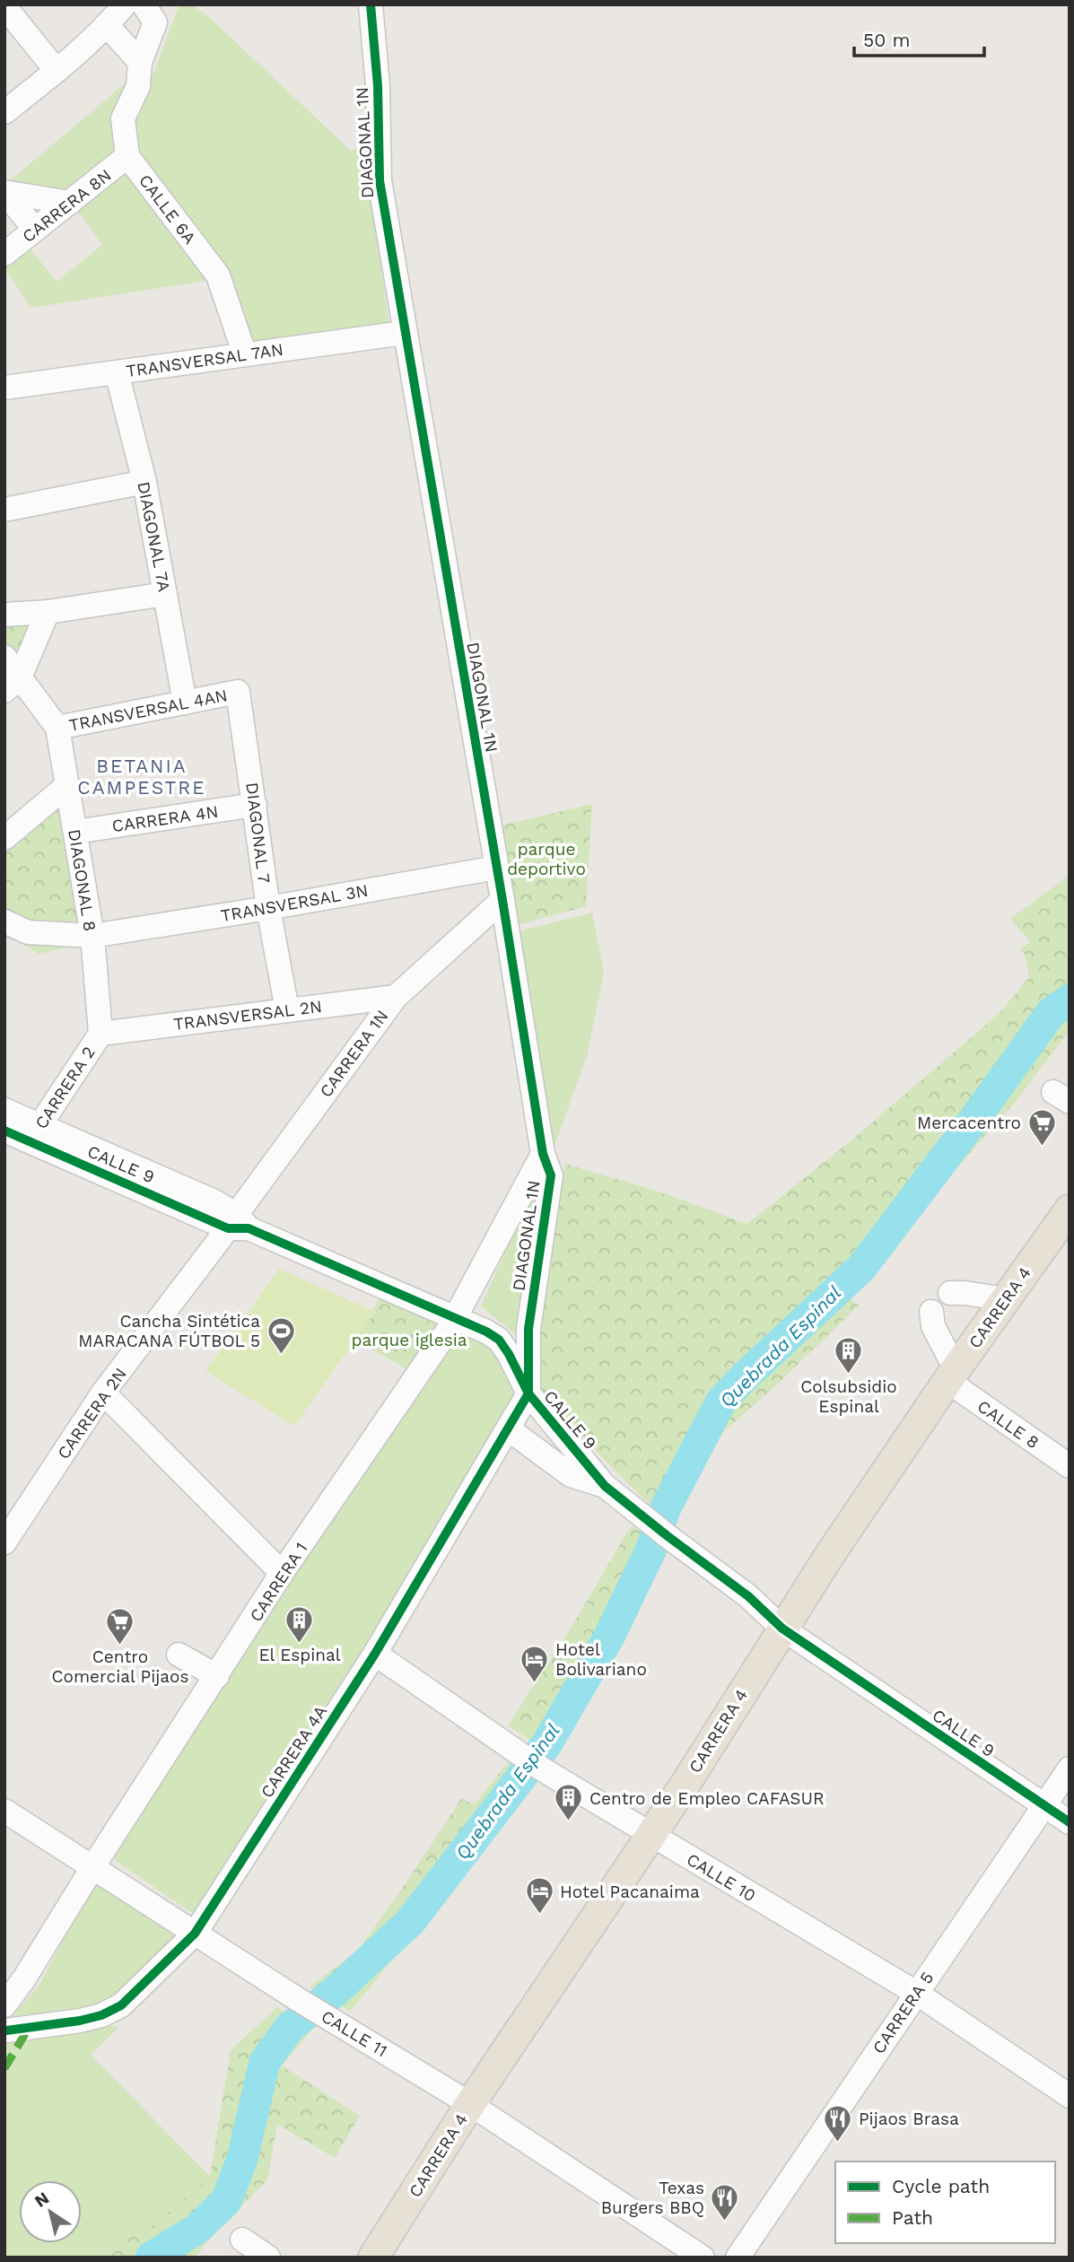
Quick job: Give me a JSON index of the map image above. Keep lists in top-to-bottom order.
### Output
{
  "streets": {
    "main road": ["CARRERA 4"],
    "street": [
      "DIAGONAL 1N",
      "CARRERA 8N",
      "CALLE 6A",
      "TRANSVERSAL 7AN",
      "DIAGONAL 7A",
      "TRANSVERSAL 4AN",
      "CARRERA 4N",
      "DIAGONAL 7",
      "DIAGONAL 8",
      "TRANSVERSAL 3N",
      "TRANSVERSAL 2N",
      "CARRERA 1N",
      "CARRERA 2",
      "CALLE 9",
      "CARRERA 2N",
      "CALLE 8",
      "CARRERA 1",
      "CARRERA 4A",
      "CALLE 10",
      "CARRERA 5",
      "CALLE 11"
    ]
  },
  "crossings": [
    ["DIAGONAL 1N", "TRANSVERSAL 7AN"],
    ["DIAGONAL 1N", "TRANSVERSAL 3N"],
    ["DIAGONAL 1N", "CARRERA 1N"],
    ["DIAGONAL 1N", "CALLE 9"],
    ["DIAGONAL 1N", "CARRERA 1"],
    ["DIAGONAL 1N", "CARRERA 4A"],
    ["CARRERA 8N", "CALLE 6A"],
    ["CALLE 6A", "TRANSVERSAL 7AN"],
    ["TRANSVERSAL 7AN", "DIAGONAL 7A"],
    ["DIAGONAL 7A", "TRANSVERSAL 4AN"],
    ["TRANSVERSAL 4AN", "DIAGONAL 7"],
    ["TRANSVERSAL 4AN", "DIAGONAL 8"],
    ["CARRERA 4N", "DIAGONAL 7"],
    ["CARRERA 4N", "DIAGONAL 8"],
    ["DIAGONAL 7", "TRANSVERSAL 3N"],
    ["DIAGONAL 7", "TRANSVERSAL 2N"],
    ["DIAGONAL 8", "TRANSVERSAL 3N"],
    ["DIAGONAL 8", "TRANSVERSAL 2N"],
    ["DIAGONAL 8", "CARRERA 2"],
    ["TRANSVERSAL 2N", "CARRERA 1N"],
    ["TRANSVERSAL 2N", "CARRERA 2"],
    ["CARRERA 1N", "CALLE 9"],
    ["CARRERA 1N", "CARRERA 2N"],
    ["CARRERA 2", "CALLE 9"],
    ["CALLE 9", "CARRERA 4"],
    ["CALLE 9", "CARRERA 2N"],
    ["CALLE 9", "CARRERA 1"],
    ["CALLE 9", "CARRERA 4A"],
    ["CALLE 9", "CARRERA 5"],
    ["CARRERA 4", "CALLE 8"],
    ["CARRERA 4", "CALLE 10"],
    ["CARRERA 4", "CALLE 11"],
    ["CARRERA 1", "CALLE 11"],
    ["CARRERA 4A", "CALLE 10"],
    ["CARRERA 4A", "CALLE 11"],
    ["CALLE 10", "CARRERA 5"]
  ],
  "districts": ["BETANIA CAMPESTRE"],
  "water": ["Quebrada Espinal"],
  "parks": ["parque deportivo", "parque iglesia"],
  "places": {
    "supermarket": ["Mercacentro", "Centro Comercial Pijaos"],
    "sports": ["Cancha Sintética MARACANA FÚTBOL 5"],
    "building": ["Colsubsidio Espinal", "El Espinal", "Centro de Empleo CAFASUR"],
    "hotel": ["Hotel Bolivariano", "Hotel Pacanaima"],
    "restaurant": ["Pijaos Brasa", "Texas Burgers BBQ"]
  },
  "legend": ["Cycle path", "Path"],
  "scale_bar": "50 m",
  "north": "top left"
}
